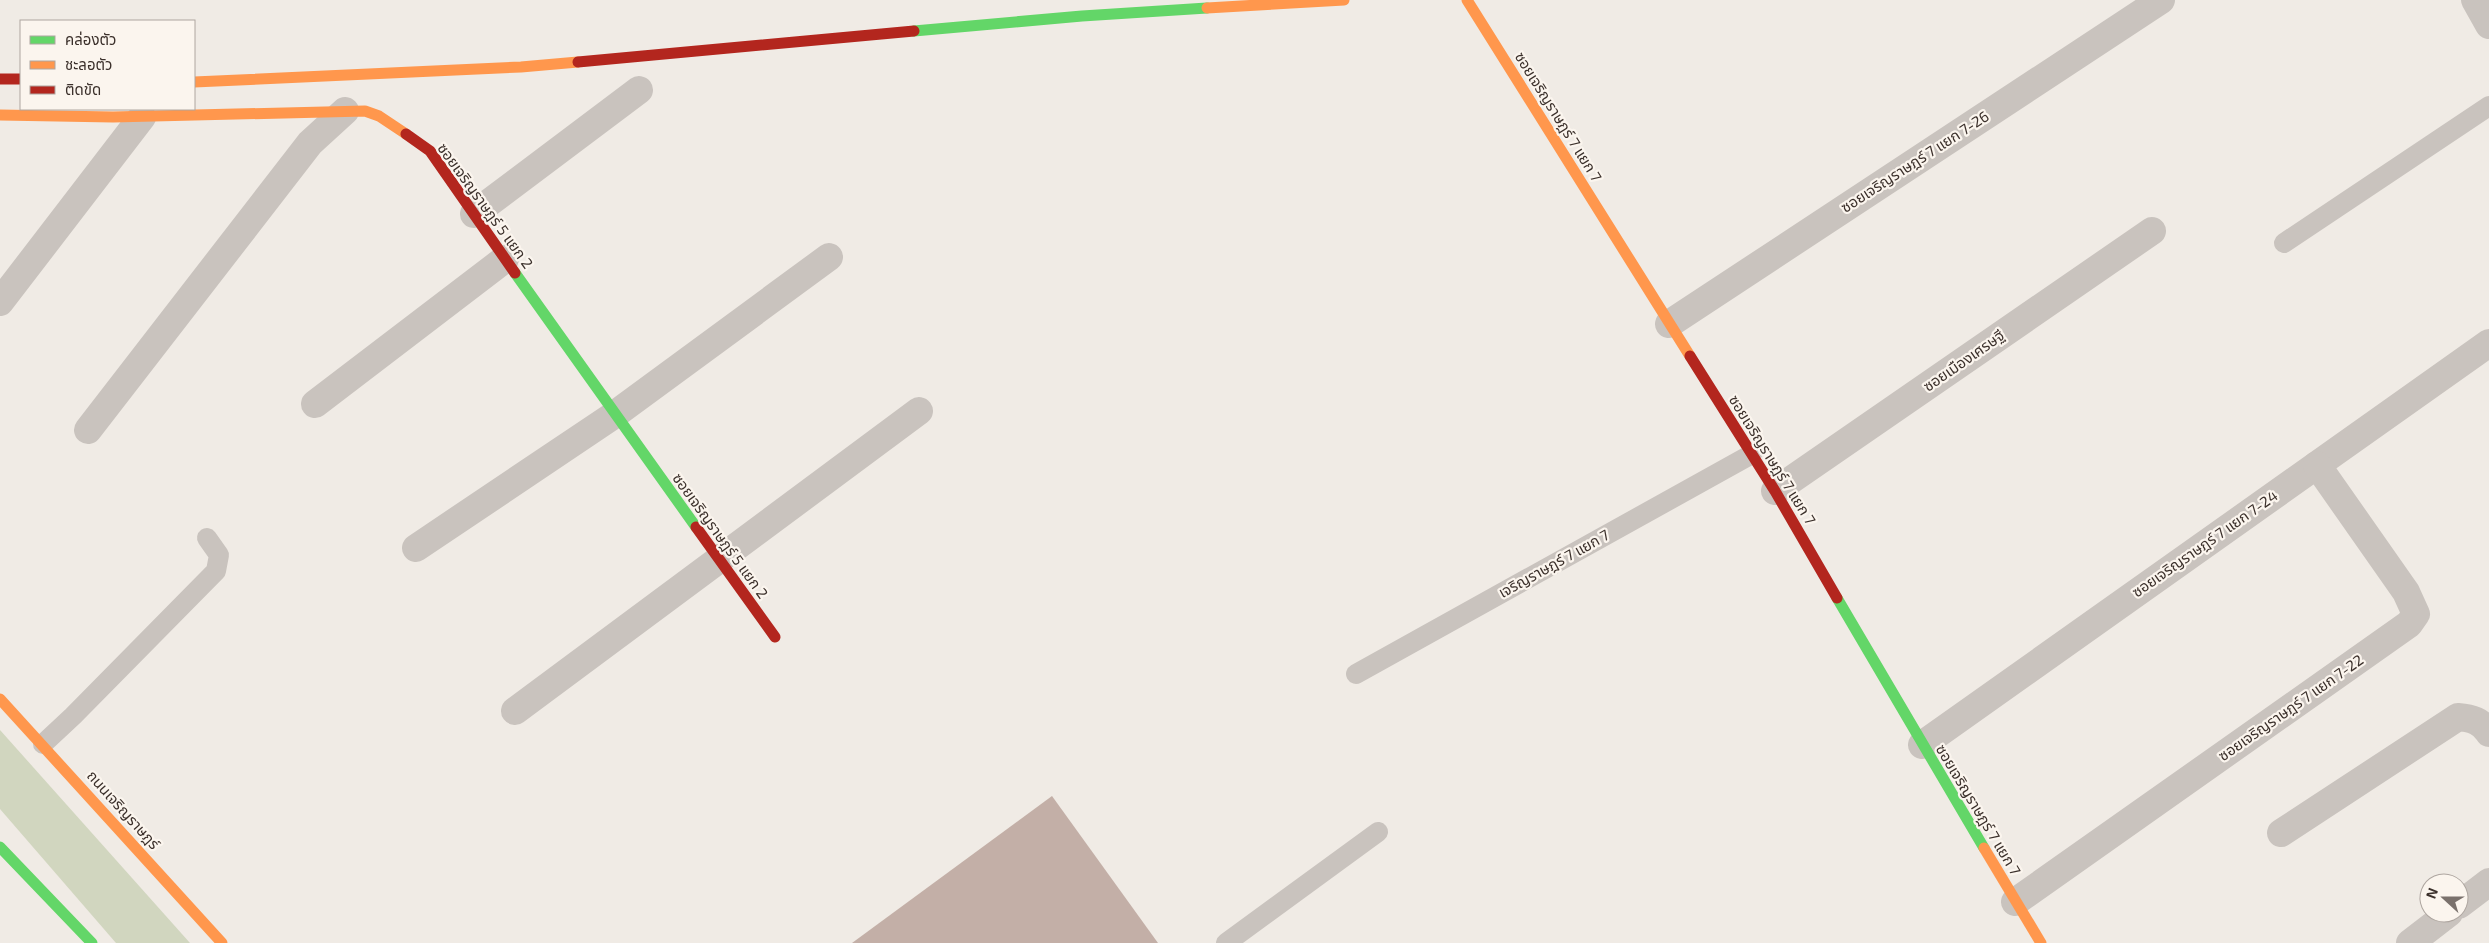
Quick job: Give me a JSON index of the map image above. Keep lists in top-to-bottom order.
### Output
{
  "streets": {
    "main road": ["ซอยเจริญราษฎร์ 7 แยก 7", "ซอยเจริญราษฎร์ 5 แยก 2", "ถนนเจริญราษฎร์"],
    "street": [
      "ซอยเจริญราษฎร์ 7 แยก 7-26",
      "ซอยเมืองเศรษฐี",
      "ซอยเจริญราษฎร์ 7 แยก 7-24",
      "ซอยเจริญราษฎร์ 7 แยก 7-22"
    ],
    "lane": ["เจริญราษฎร์ 7 แยก 7"]
  },
  "crossings": [
    ["ซอยเจริญราษฎร์ 7 แยก 7", "ซอยเจริญราษฎร์ 7 แยก 7-26"],
    ["ซอยเจริญราษฎร์ 7 แยก 7", "ซอยเมืองเศรษฐี"],
    ["ซอยเจริญราษฎร์ 7 แยก 7", "ซอยเจริญราษฎร์ 7 แยก 7-24"],
    ["ซอยเจริญราษฎร์ 7 แยก 7", "เจริญราษฎร์ 7 แยก 7"],
    ["ซอยเจริญราษฎร์ 7 แยก 7", "ซอยเจริญราษฎร์ 7 แยก 7-22"],
    ["ซอยเจริญราษฎร์ 7 แยก 7-24", "ซอยเจริญราษฎร์ 7 แยก 7-22"]
  ],
  "legend": ["คล่องตัว", "ชะลอตัว", "ติดขัด"],
  "north": "left"
}
